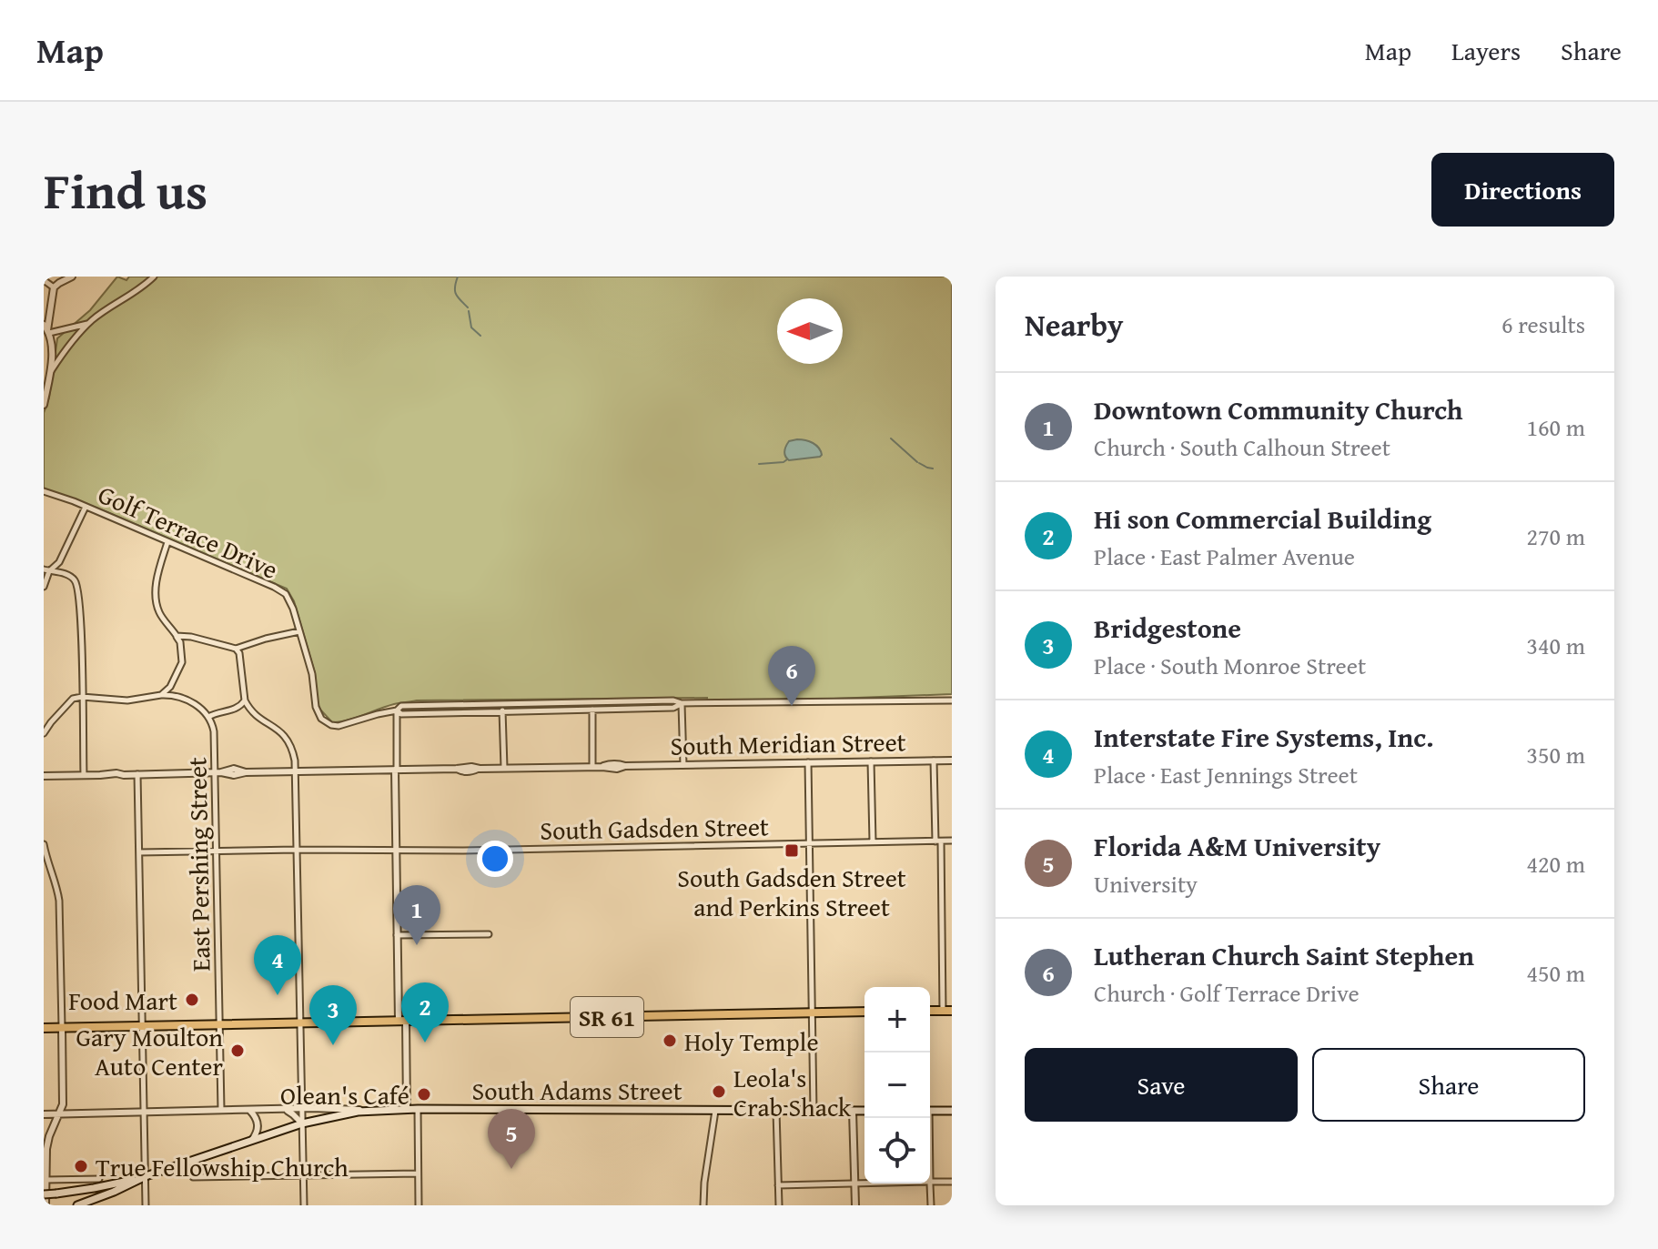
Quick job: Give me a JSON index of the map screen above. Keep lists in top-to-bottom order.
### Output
{
  "streets": {
    "main road": ["SR 61", "South Adams Street"],
    "street": [
      "Golf Terrace Drive",
      "South Meridian Street",
      "South Gadsden Street",
      "East Pershing Street"
    ]
  },
  "crossings": [
    ["South Meridian Street", "East Pershing Street"],
    ["South Gadsden Street", "East Pershing Street"],
    ["East Pershing Street", "SR 61"],
    ["East Pershing Street", "South Adams Street"]
  ],
  "places": {
    "transit": ["South Gadsden Street and Perkins Street"],
    "other": [
      "Food Mart",
      "Holy Temple",
      "Gary Moulton Auto Center",
      "Leola's Crab Shack",
      "Olean's Café",
      "True Fellowship Church"
    ]
  },
  "north": "left",
  "page": {
    "header": "Map",
    "nav": ["Map", "Layers", "Share"],
    "title": "Find us",
    "buttons": [
      "Directions",
      ["Save", "Share"]
    ],
    "heading": ["Nearby", "6 results"],
    "list": [
      {
        "mark": "1",
        "name": "Downtown Community Church",
        "note": "Church · South Calhoun Street",
        "value": "160 m"
      },
      {
        "mark": "2",
        "name": "Hi son Commercial Building",
        "note": "Place · East Palmer Avenue",
        "value": "270 m"
      },
      {
        "mark": "3",
        "name": "Bridgestone",
        "note": "Place · South Monroe Street",
        "value": "340 m"
      },
      {
        "mark": "4",
        "name": "Interstate Fire Systems, Inc.",
        "note": "Place · East Jennings Street",
        "value": "350 m"
      },
      {
        "mark": "5",
        "name": "Florida A&M University",
        "note": "University",
        "value": "420 m"
      },
      {
        "mark": "6",
        "name": "Lutheran Church Saint Stephen",
        "note": "Church · Golf Terrace Drive",
        "value": "450 m"
      }
    ],
    "pins": [
      "6",
      "1",
      "4",
      "2",
      "3",
      "5"
    ],
    "map_buttons": ["+", "−"]
  }
}
